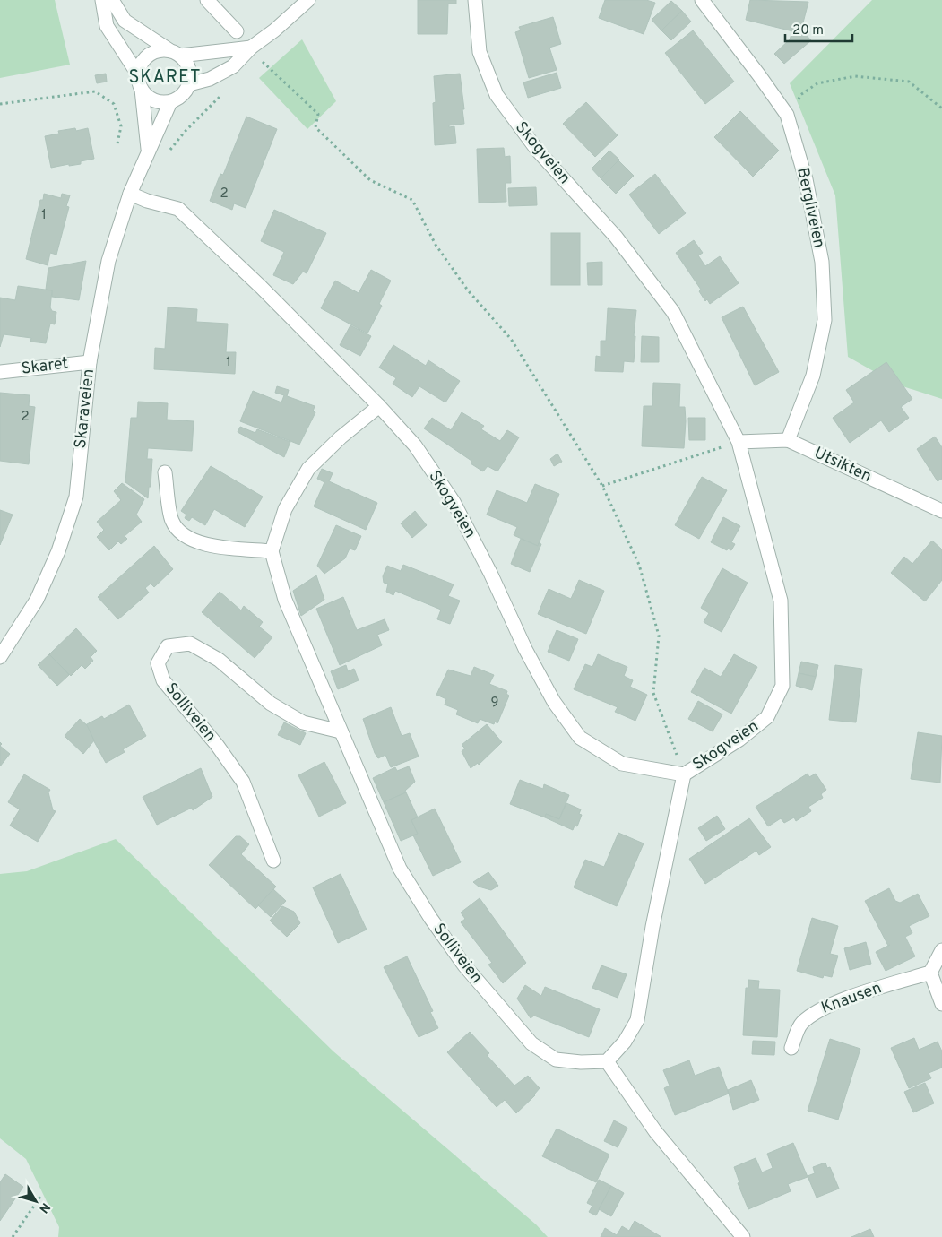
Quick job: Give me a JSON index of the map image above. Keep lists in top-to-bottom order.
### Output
{
  "streets": {
    "street": [
      "Skogveien",
      "Bergliveien",
      "Skaret",
      "Skaraveien",
      "Utsikten",
      "Solliveien",
      "Knausen"
    ]
  },
  "crossings": [
    ["Skogveien", "Skaraveien"],
    ["Skogveien", "Utsikten"],
    ["Bergliveien", "Utsikten"],
    ["Skaret", "Skaraveien"]
  ],
  "districts": ["SKARET"],
  "house_numbers": [
    "2",
    "1",
    "1",
    "2",
    "9"
  ],
  "scale_bar": "20 m",
  "north": "bottom right"
}
